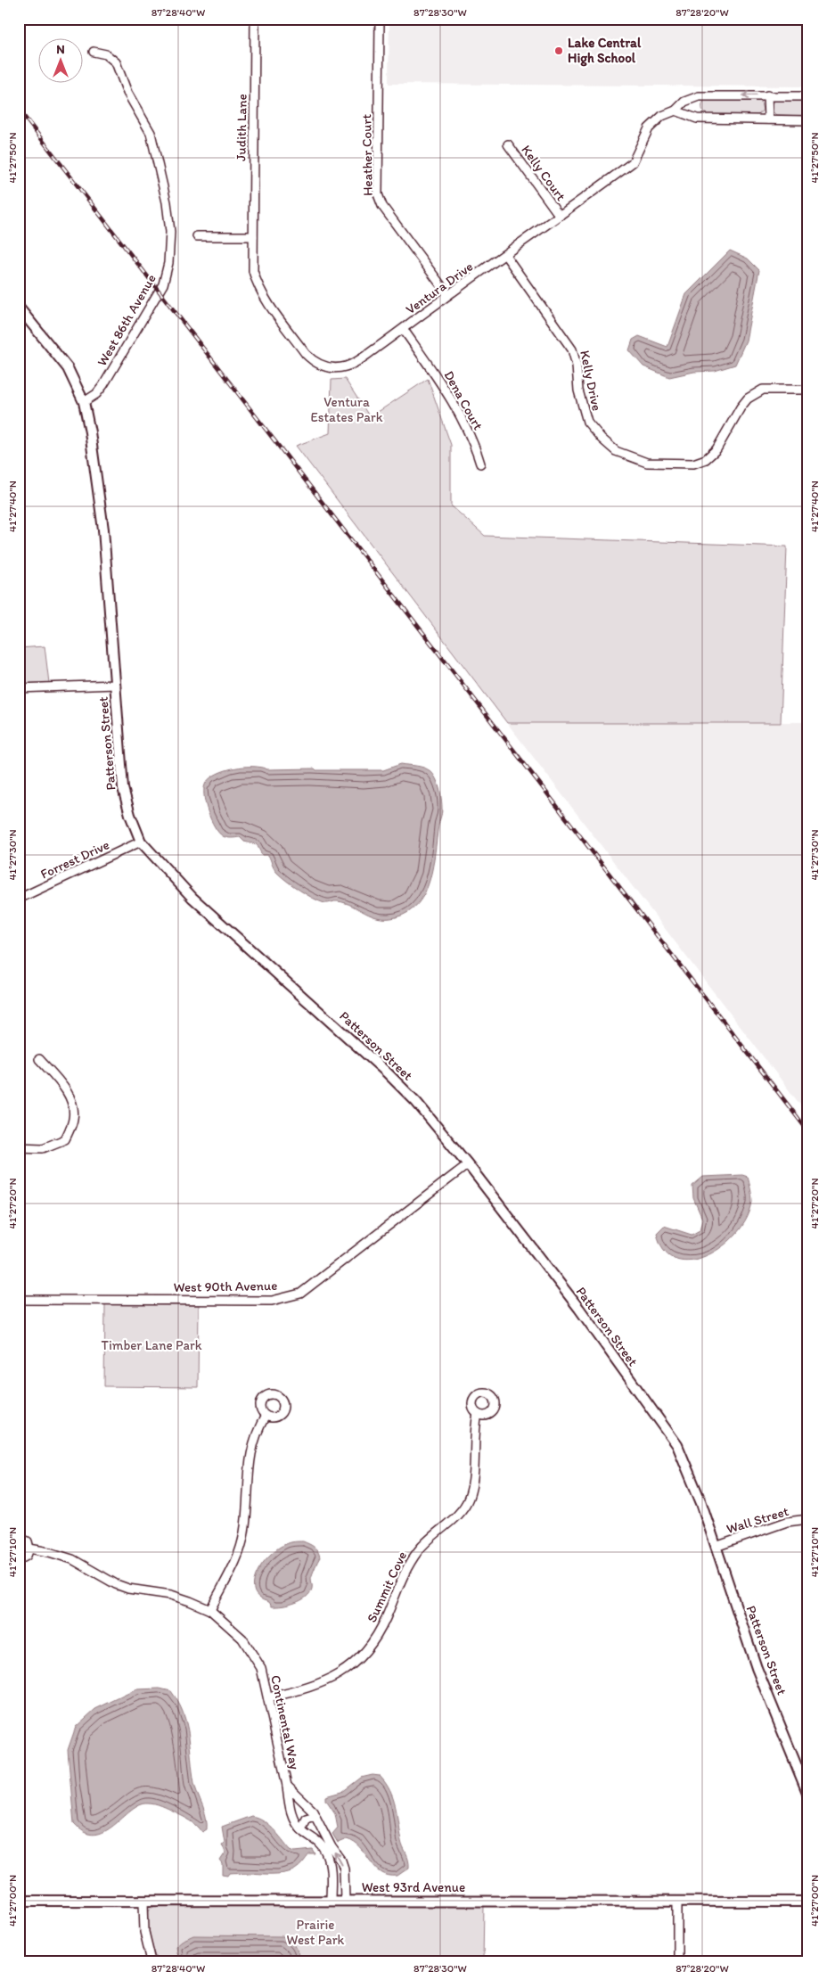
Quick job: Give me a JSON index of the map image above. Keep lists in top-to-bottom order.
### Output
{
  "streets": {
    "street": [
      "Judith Lane",
      "Heather Court",
      "Kelly Court",
      "Ventura Drive",
      "West 86th Avenue",
      "Kelly Drive",
      "Dena Court",
      "Patterson Street",
      "Forrest Drive",
      "West 90th Avenue",
      "Wall Street",
      "Summit Cove",
      "Continental Way",
      "West 93rd Avenue"
    ]
  },
  "crossings": [
    ["Judith Lane", "Ventura Drive"],
    ["Heather Court", "Ventura Drive"],
    ["Kelly Court", "Ventura Drive"],
    ["Ventura Drive", "Kelly Drive"],
    ["Ventura Drive", "Dena Court"],
    ["West 86th Avenue", "Patterson Street"],
    ["Patterson Street", "Forrest Drive"],
    ["Patterson Street", "West 90th Avenue"],
    ["Patterson Street", "Wall Street"],
    ["Summit Cove", "Continental Way"],
    ["Continental Way", "West 93rd Avenue"]
  ],
  "parks": ["Ventura Estates Park", "Timber Lane Park", "Prairie West Park"],
  "places": ["Lake Central High School"],
  "north": "top",
  "coordinates": [
    "87°28'40\"W",
    "87°28'30\"W",
    "87°28'20\"W",
    "41°27'50\"N",
    "41°27'40\"N",
    "41°27'30\"N",
    "41°27'20\"N",
    "41°27'10\"N",
    "41°27'00\"N"
  ]
}
